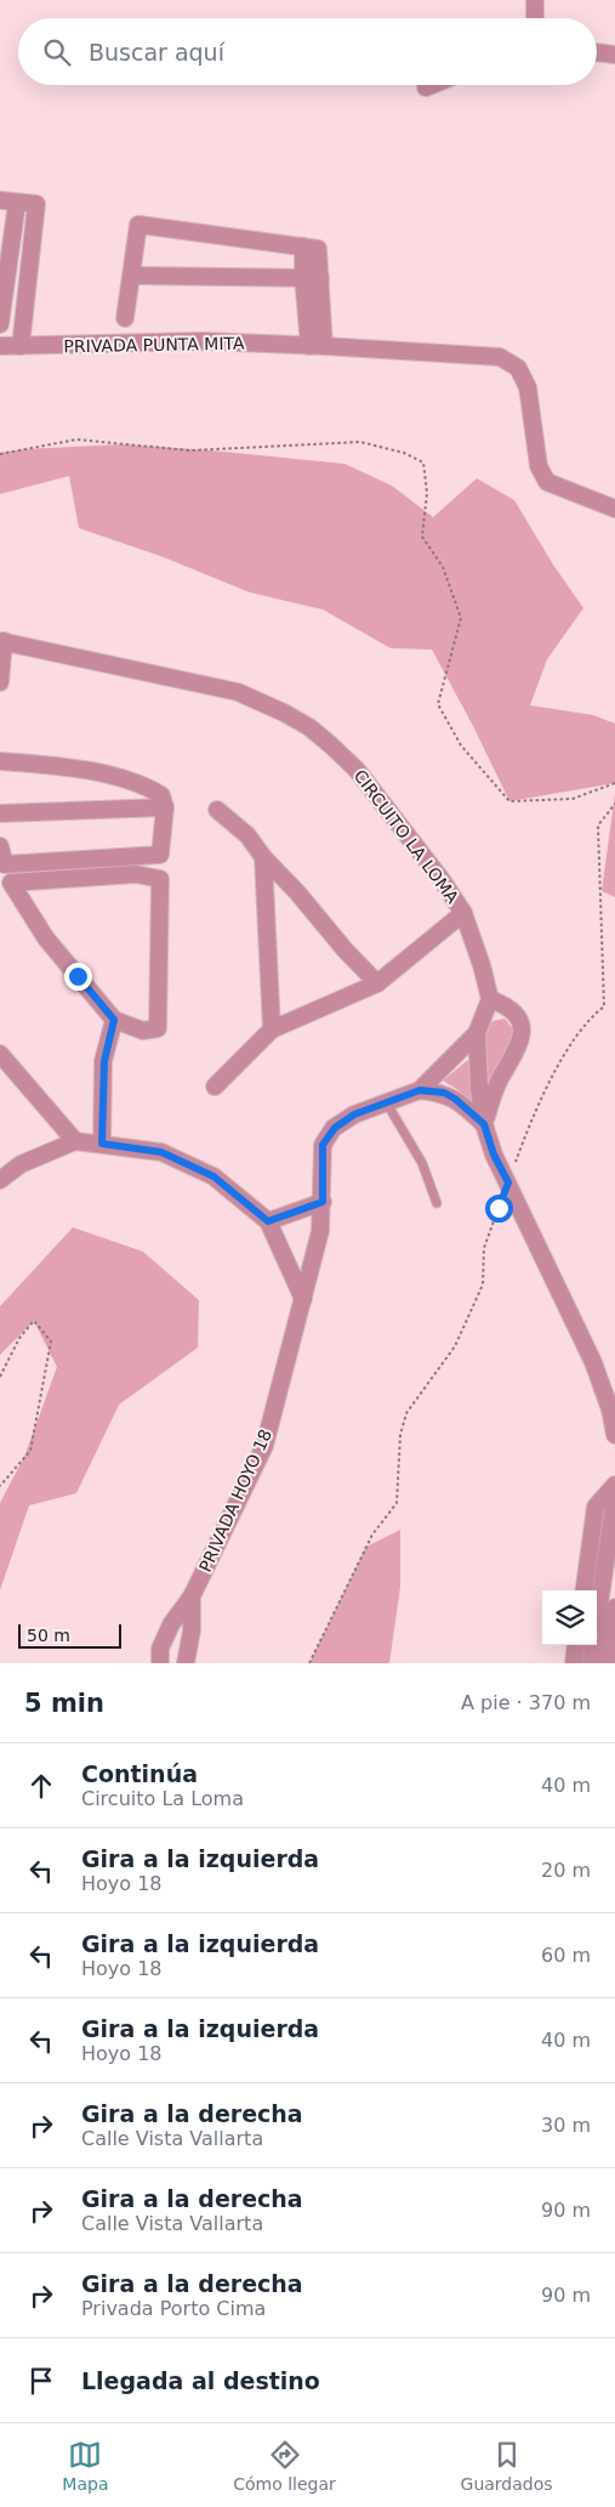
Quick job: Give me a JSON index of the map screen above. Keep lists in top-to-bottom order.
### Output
{
  "streets": {
    "street": ["PRIVADA PUNTA MITA", "CIRCUITO LA LOMA", "PRIVADA HOYO 18"]
  },
  "scale_bar": "50 m",
  "page": {
    "search": "Buscar aquí",
    "scale": "50 m",
    "heading": ["5 min", "A pie · 370 m"],
    "list": [
      ["Continúa", "Circuito La Loma", "40 m"],
      ["Gira a la izquierda", "Hoyo 18", "20 m"],
      ["Gira a la izquierda", "Hoyo 18", "60 m"],
      ["Gira a la izquierda", "Hoyo 18", "40 m"],
      ["Gira a la derecha", "Calle Vista Vallarta", "30 m"],
      ["Gira a la derecha", "Calle Vista Vallarta", "90 m"],
      ["Gira a la derecha", "Privada Porto Cima", "90 m"],
      "Llegada al destino"
    ],
    "nav": ["Mapa", "Cómo llegar", "Guardados"]
  }
}
